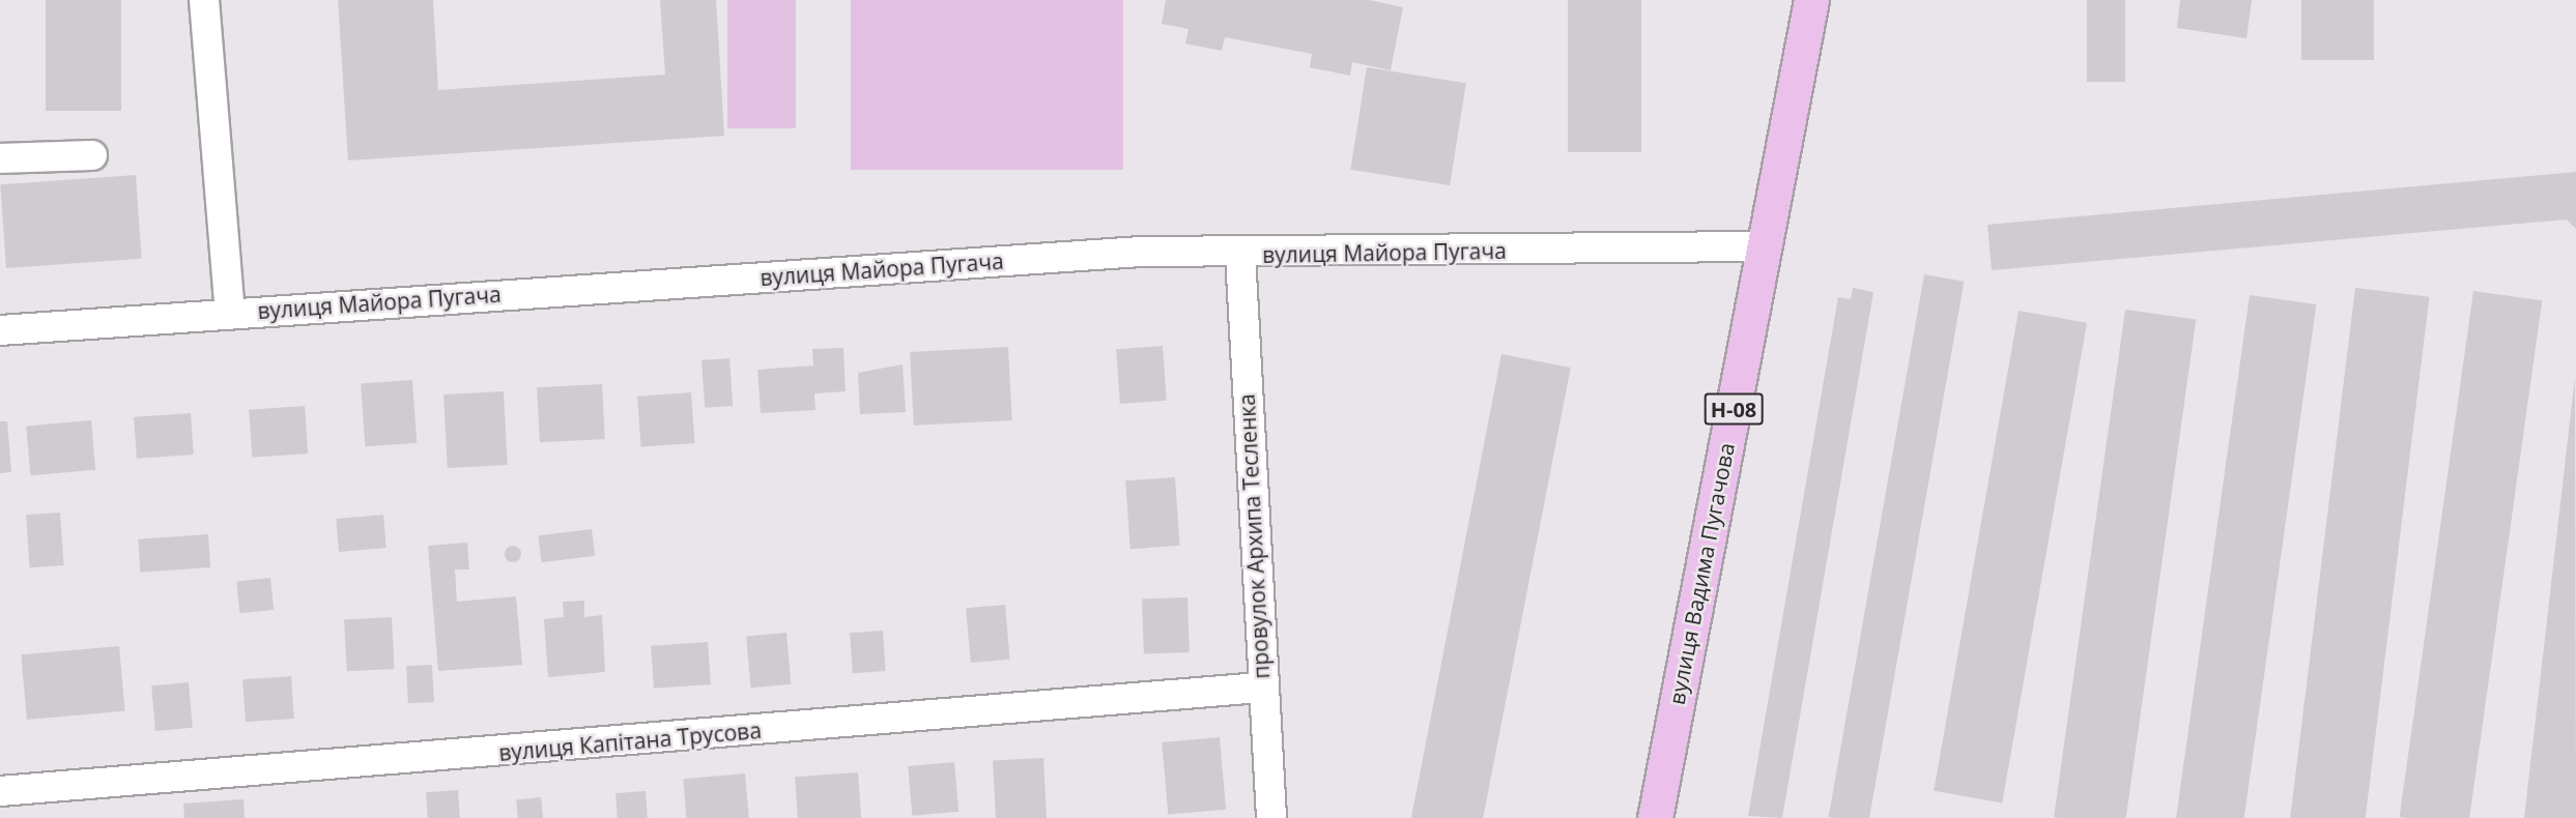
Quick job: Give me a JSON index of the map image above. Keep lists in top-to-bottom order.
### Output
{
  "streets": {
    "main road": ["Н-08", "вулиця Вадима Пугачова"],
    "street": ["вулиця Майора Пугача", "провулок Архипа Тесленка", "вулиця Капітана Трусова"]
  },
  "crossings": [
    ["вулиця Майора Пугача", "провулок Архипа Тесленка"],
    ["вулиця Майора Пугача", "вулиця Вадима Пугачова"],
    ["провулок Архипа Тесленка", "вулиця Капітана Трусова"]
  ]
}
